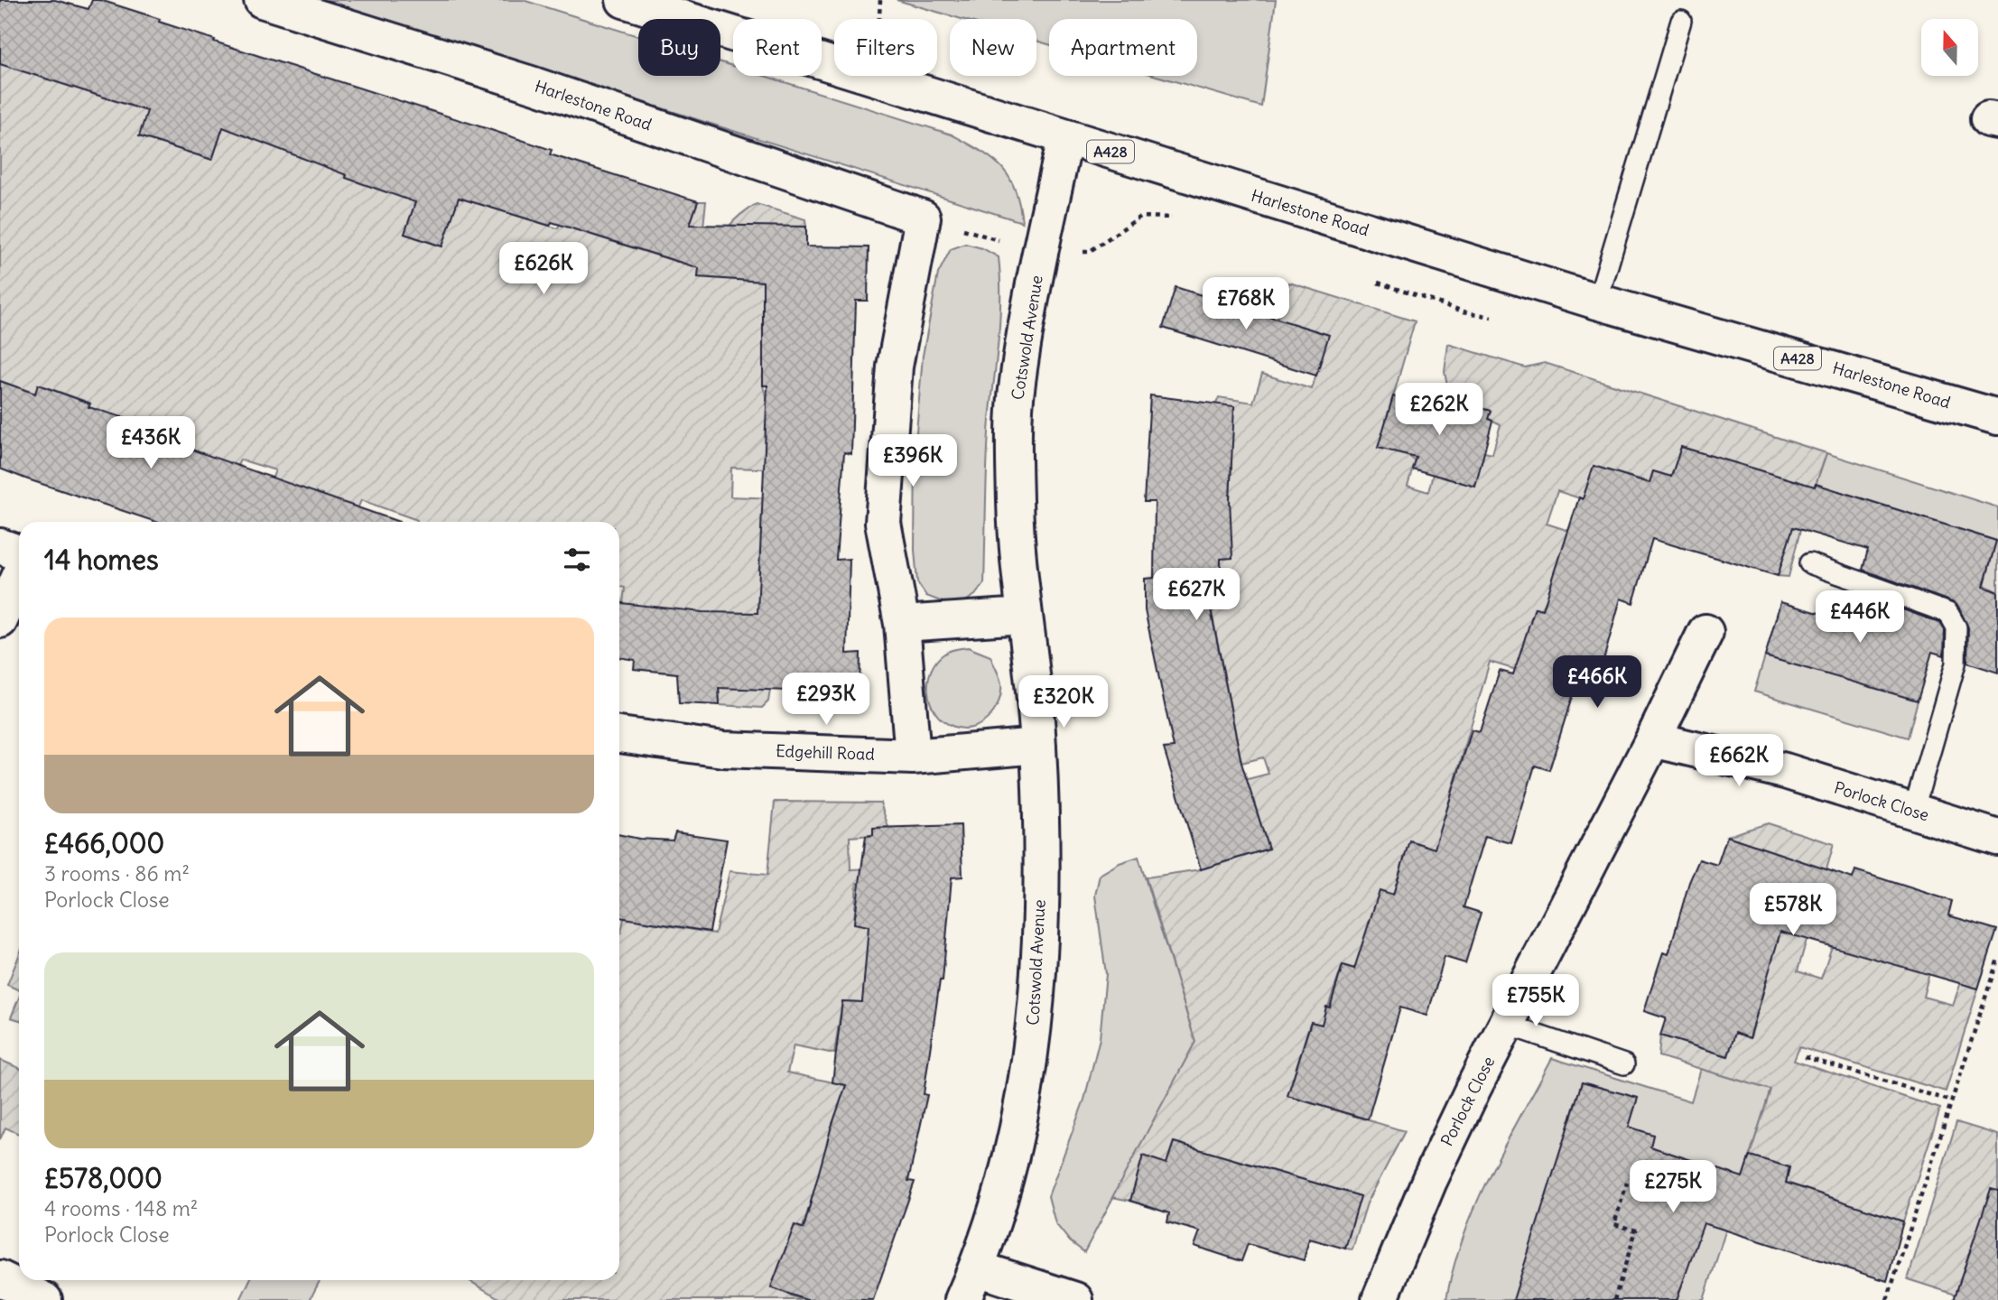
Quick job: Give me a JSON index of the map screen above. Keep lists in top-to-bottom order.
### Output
{
  "streets": {
    "street": [
      "Harlestone Road",
      "A428",
      "Cotswold Avenue",
      "Edgehill Road",
      "Porlock Close"
    ]
  },
  "crossings": [
    ["Harlestone Road", "Cotswold Avenue"],
    ["Cotswold Avenue", "Edgehill Road"]
  ],
  "north": "top",
  "page": {
    "chip": [
      "Buy",
      "Rent",
      "Filters",
      "New",
      "Apartment"
    ],
    "price": [
      "£626K",
      "£768K",
      "£262K",
      "£436K",
      "£396K",
      "£627K",
      "£446K",
      "£466K",
      "£293K",
      "£320K",
      "£662K",
      "£578K",
      "£755K",
      "£275K"
    ],
    "heading": "14 homes",
    "list": [
      {
        "name": "£466,000",
        "note": "3 rooms · 86 m² · Porlock Close"
      },
      {
        "name": "£578,000",
        "note": "4 rooms · 148 m² · Porlock Close"
      }
    ]
  }
}
